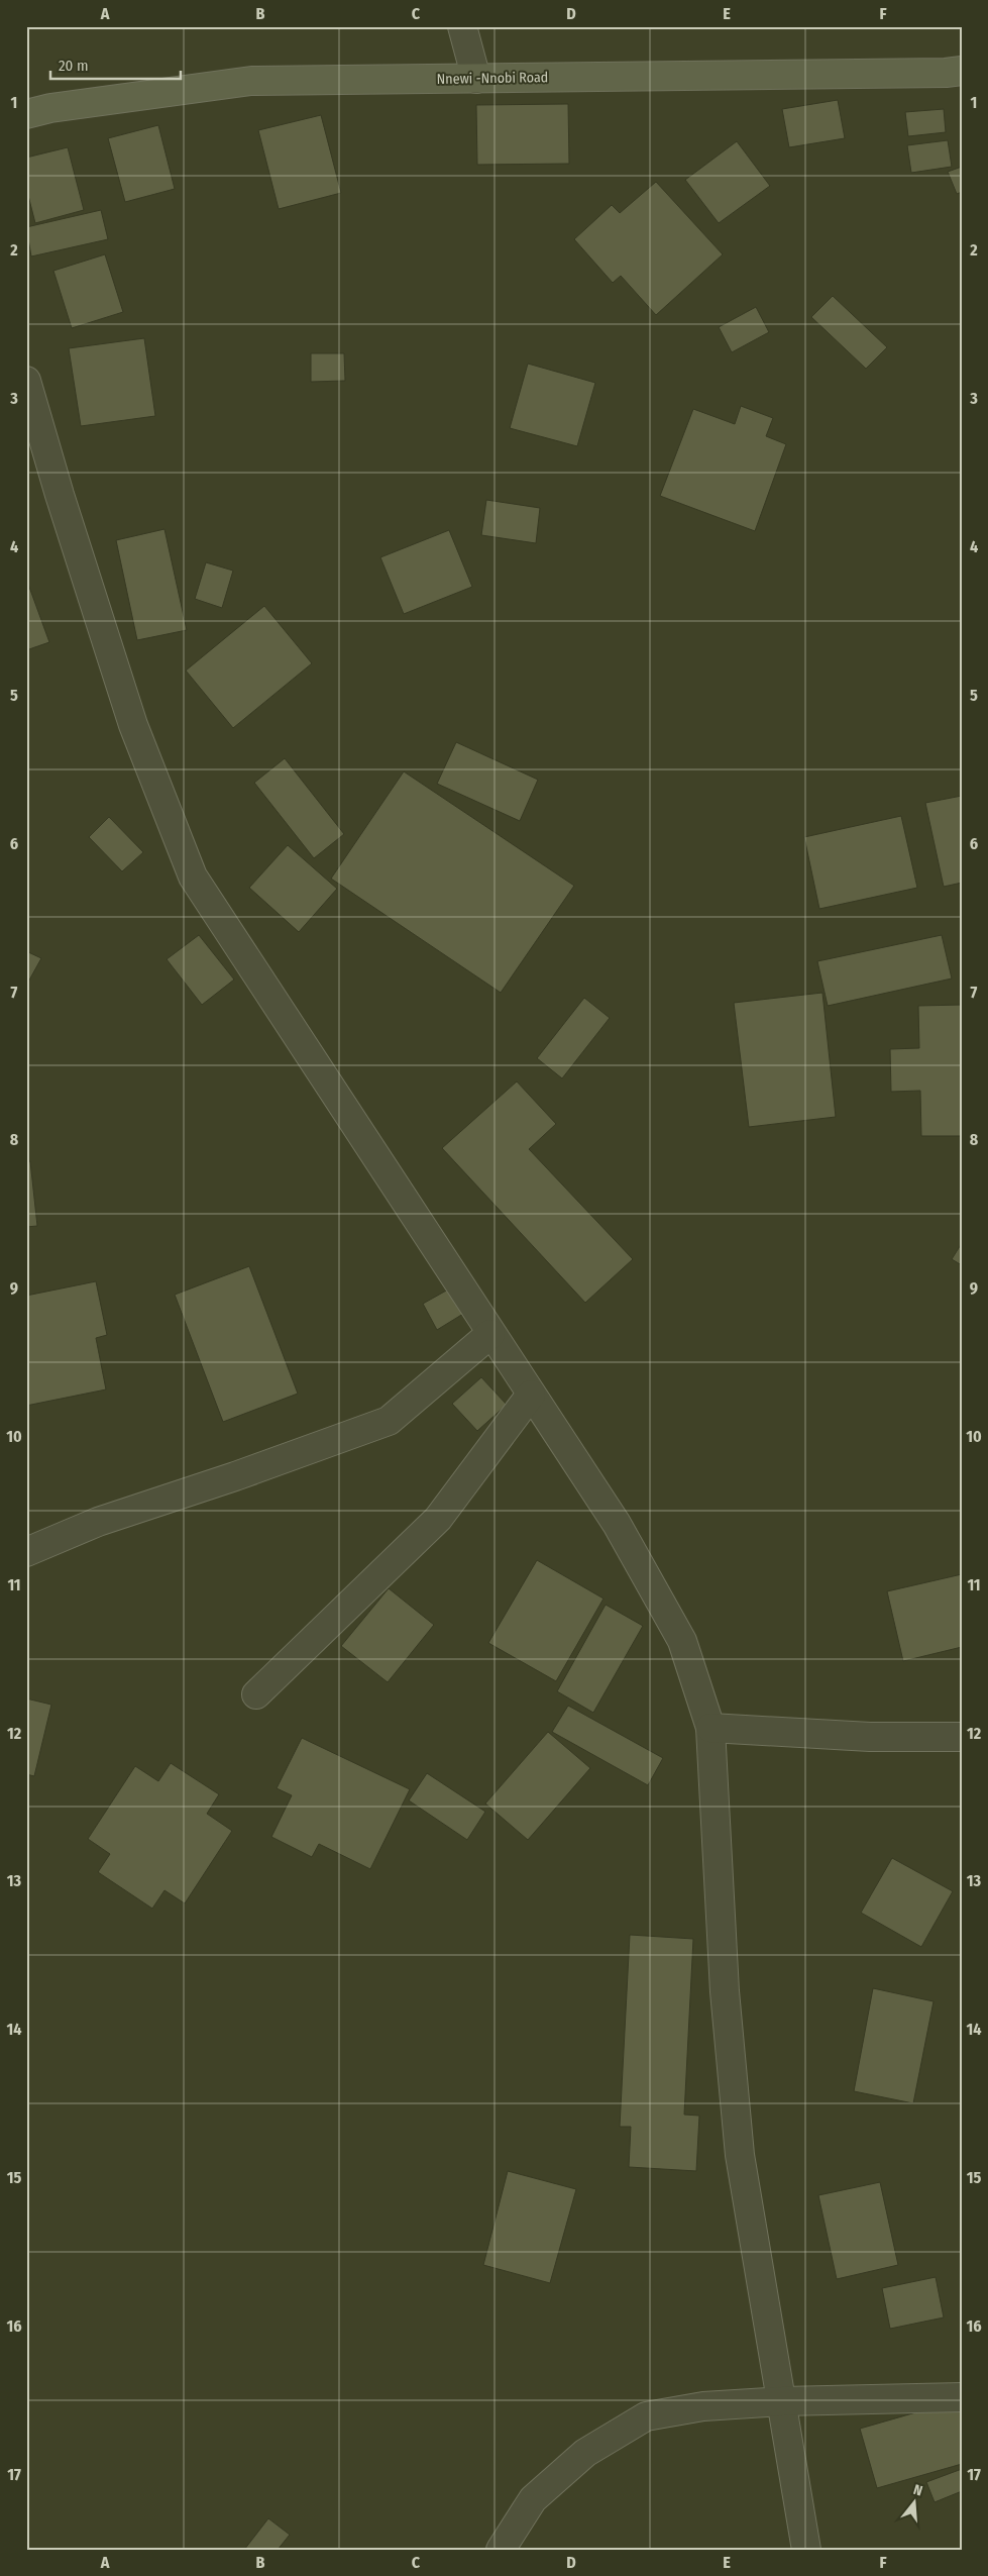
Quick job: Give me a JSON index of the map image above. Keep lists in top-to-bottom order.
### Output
{
  "streets": {
    "main road": ["Nnewi -Nnobi Road"]
  },
  "scale_bar": "20 m",
  "north": "top",
  "grid": {
    "columns": [
      "A",
      "B",
      "C",
      "D",
      "E",
      "F"
    ],
    "rows": [
      "1",
      "2",
      "3",
      "4",
      "5",
      "6",
      "7",
      "8",
      "9",
      "10",
      "11",
      "12",
      "13",
      "14",
      "15",
      "16",
      "17"
    ]
  }
}
